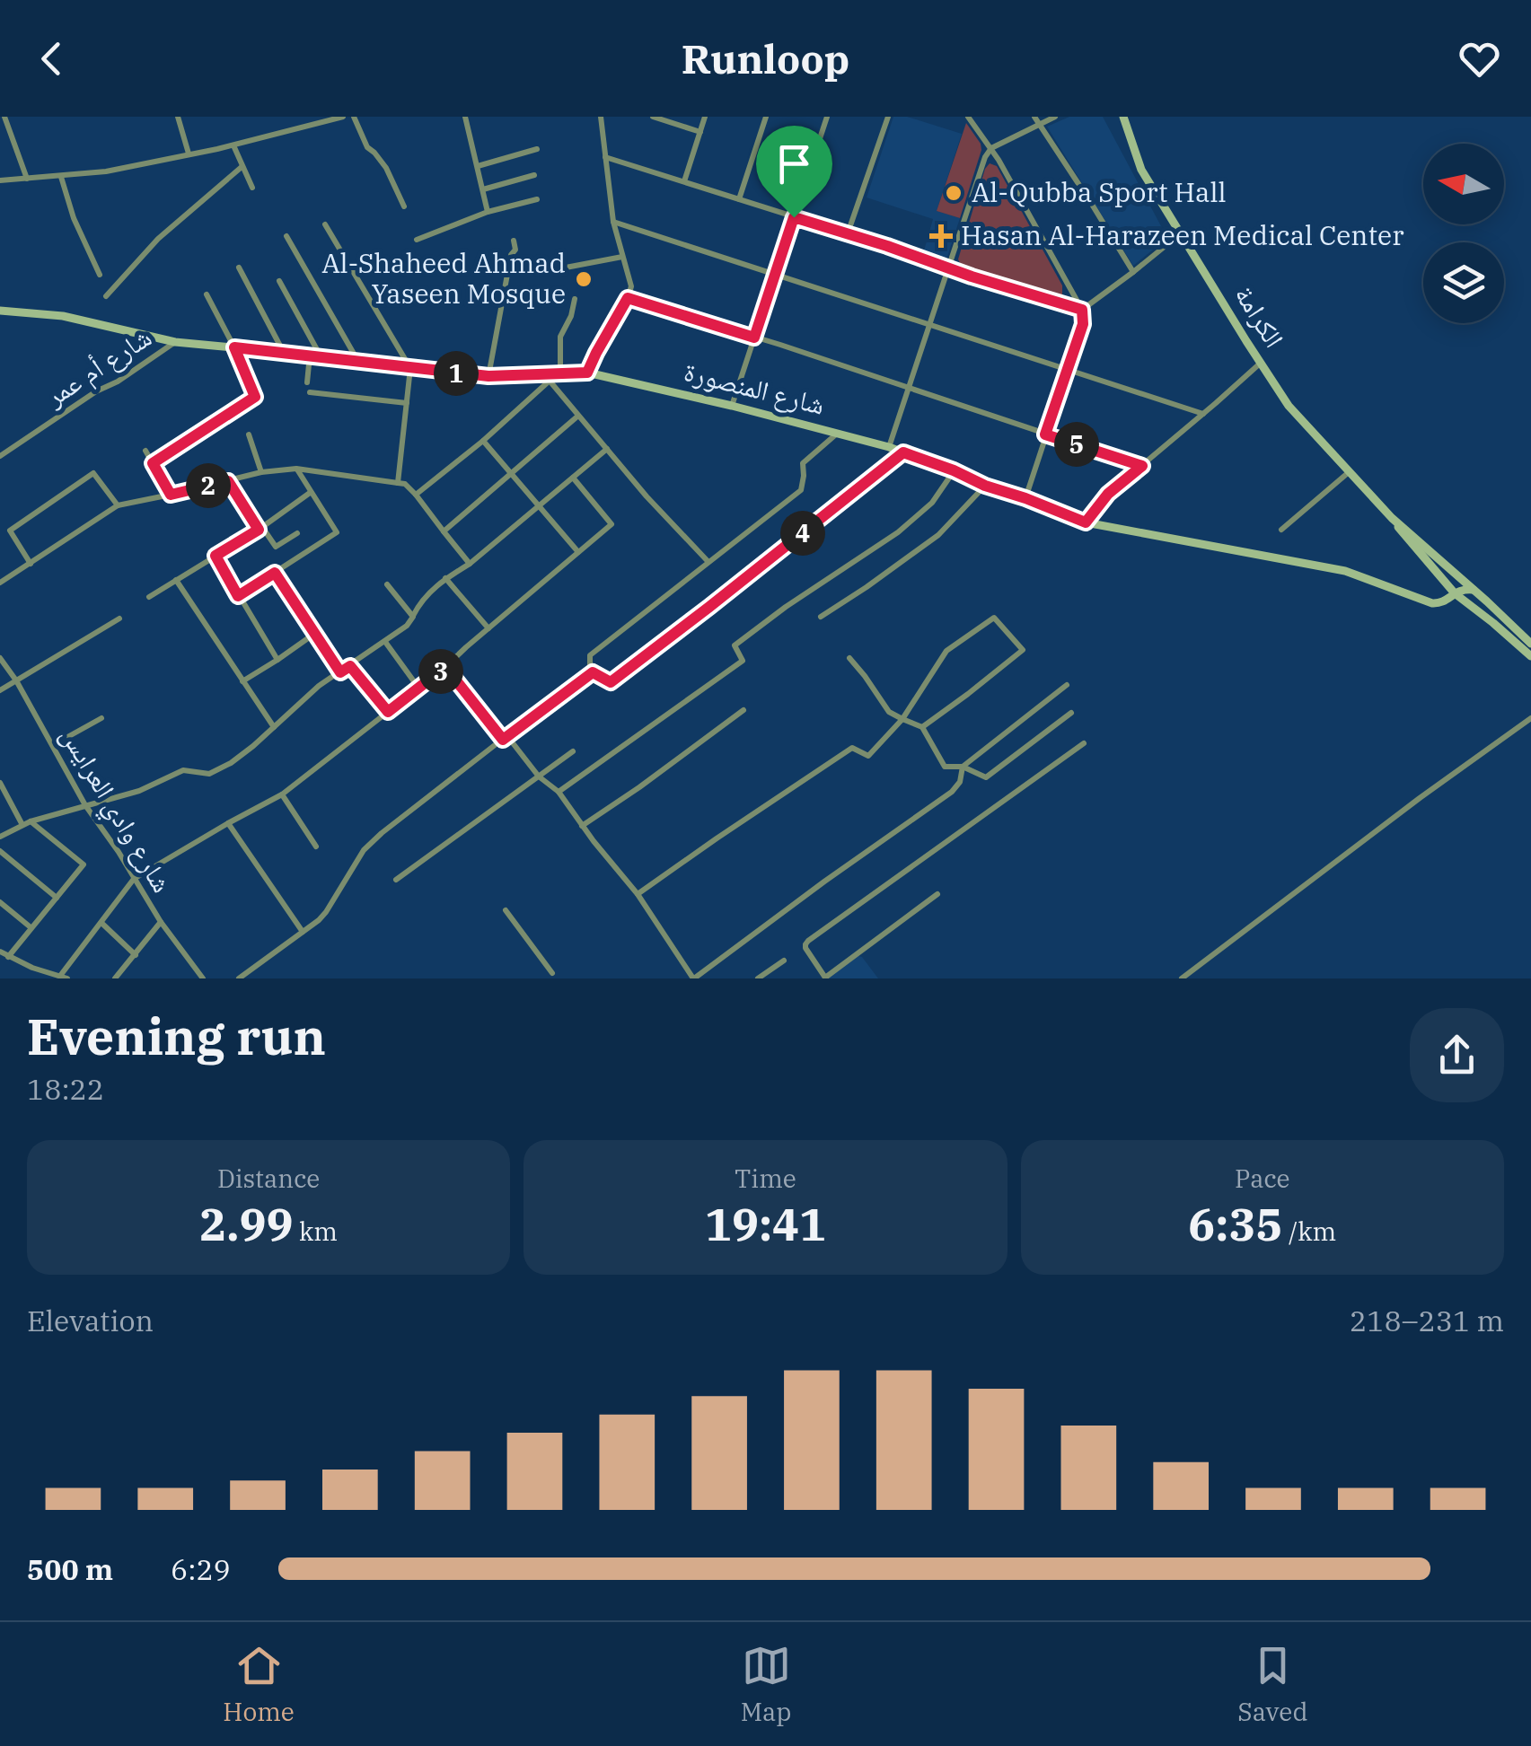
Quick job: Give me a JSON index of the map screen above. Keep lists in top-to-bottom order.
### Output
{
  "streets": {
    "main road": ["الكرامة", "شارع المنصورة"],
    "street": ["شارع أم عمر", "شارع وادي العرايس"]
  },
  "crossings": [
    ["الكرامة", "شارع المنصورة"],
    ["شارع أم عمر", "شارع المنصورة"]
  ],
  "places": {
    "other": ["Al-Qubba Sport Hall", "Al-Shaheed Ahmad Yaseen Mosque"],
    "health": ["Hasan Al-Harazeen Medical Center"]
  },
  "north": "left",
  "page": {
    "header": "Runloop",
    "pins": [
      "1",
      "5",
      "2",
      "4",
      "3"
    ],
    "heading": ["Evening run", "18:22"],
    "stats": [
      ["Distance", "2.99 km"],
      ["Time", "19:41"],
      ["Pace", "6:35 /km"]
    ],
    "chart": ["Elevation", "218–231 m"],
    "list": [
      {
        "name": "500 m",
        "note": "6:29"
      }
    ],
    "tabs": ["Home", "Map", "Saved"]
  }
}
